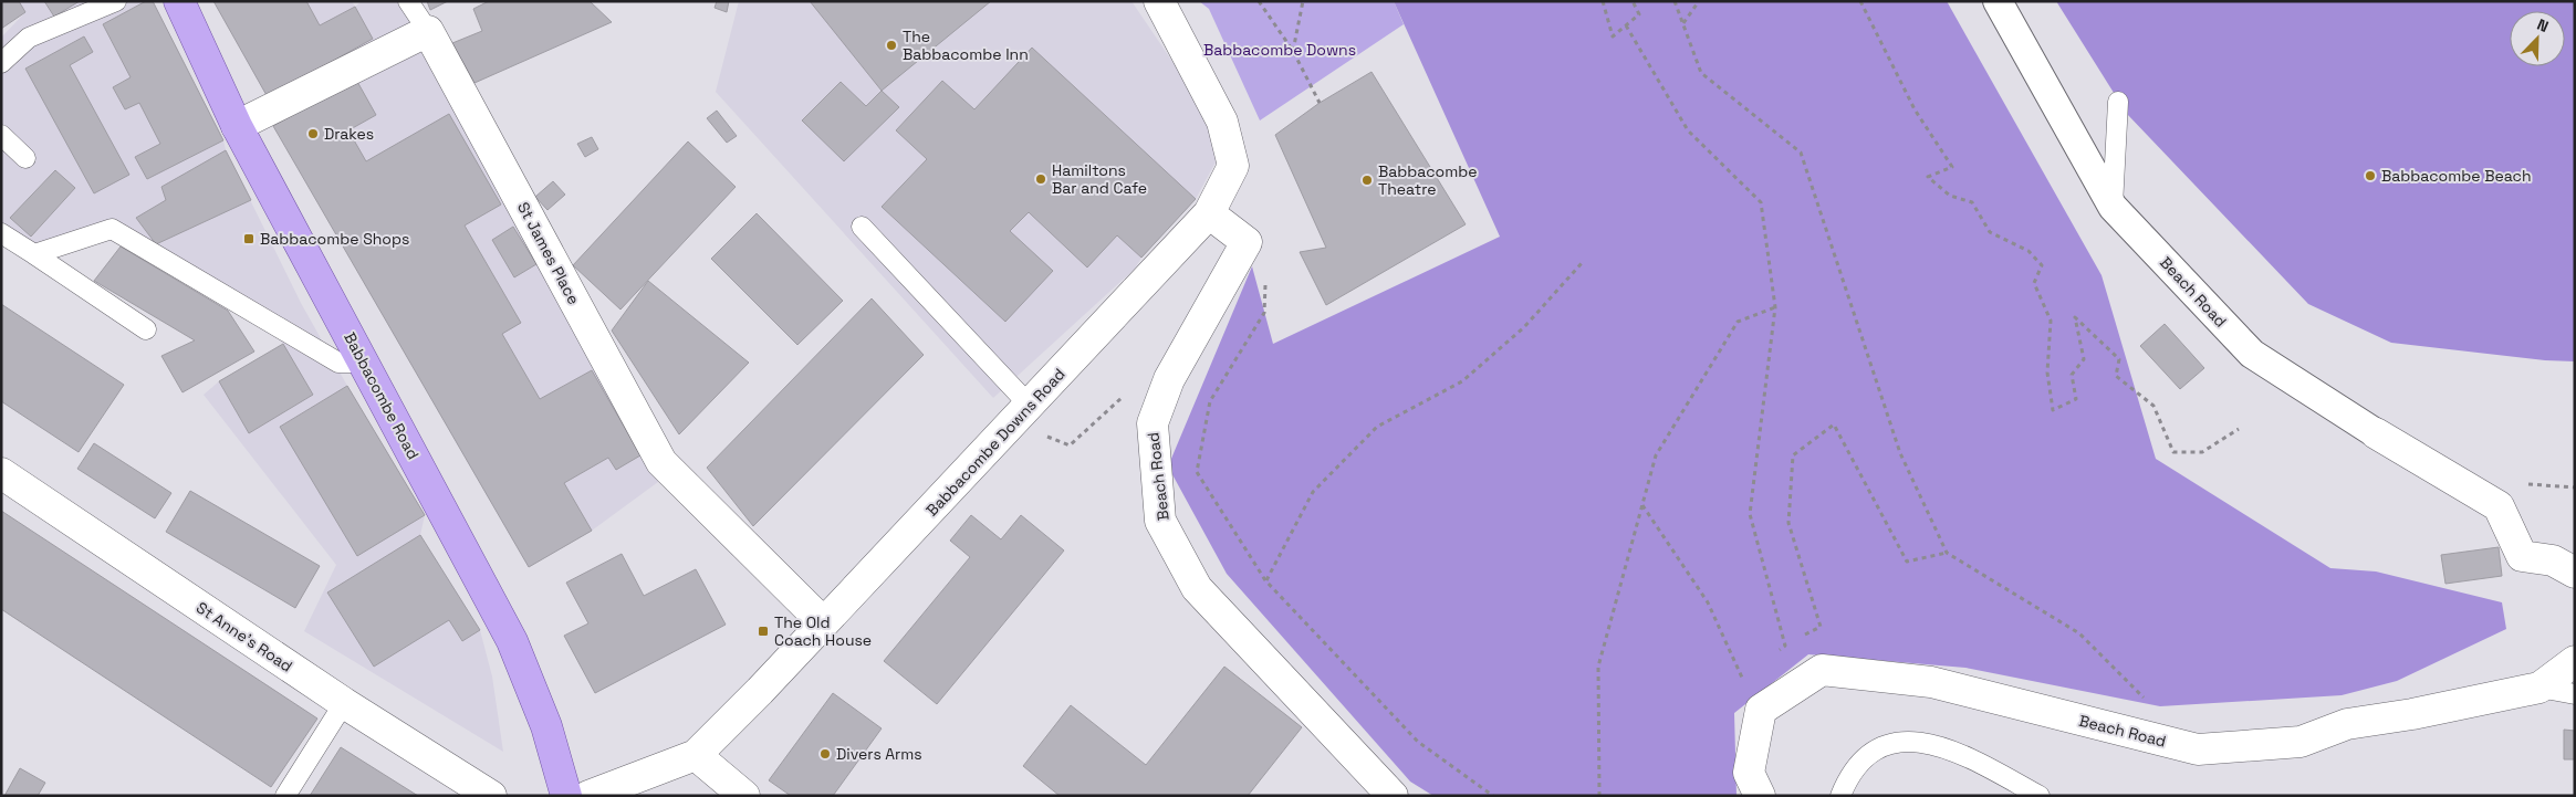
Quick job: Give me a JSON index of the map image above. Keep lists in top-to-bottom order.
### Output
{
  "streets": {
    "main road": ["Babbacombe Road"],
    "street": [
      "St James Place",
      "Beach Road",
      "Babbacombe Downs Road",
      "St Anne's Road"
    ]
  },
  "crossings": [
    ["St James Place", "Babbacombe Downs Road"],
    ["Beach Road", "Babbacombe Downs Road"]
  ],
  "parks": ["Babbacombe Downs"],
  "places": {
    "other": [
      "The Babbacombe Inn",
      "Drakes",
      "Babbacombe Beach",
      "Hamiltons Bar and Cafe",
      "Babbacombe Theatre",
      "Divers Arms"
    ],
    "transit": ["Babbacombe Shops", "The Old Coach House"]
  },
  "north": "top right"
}
